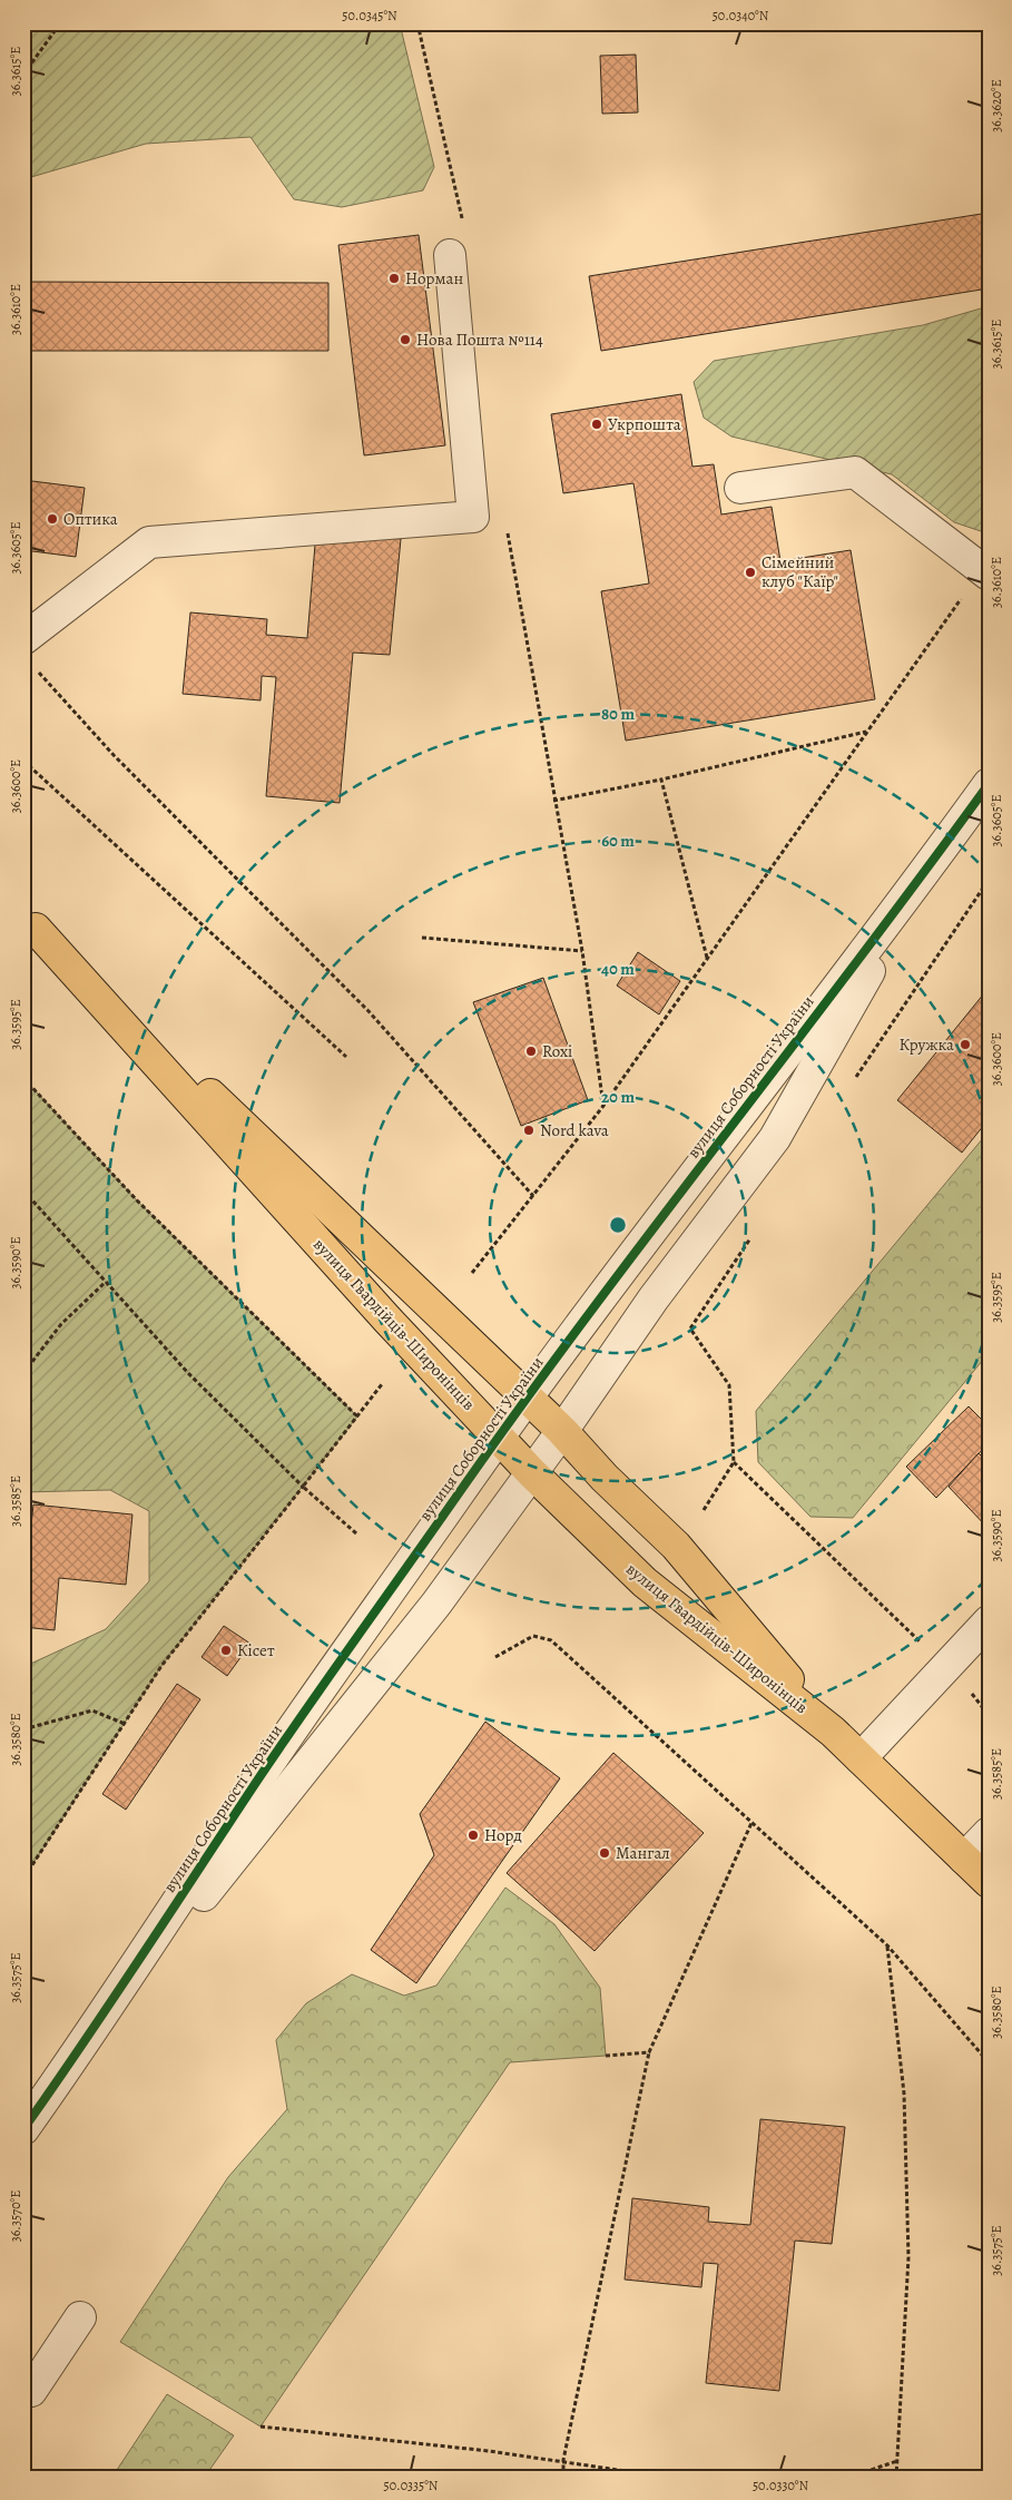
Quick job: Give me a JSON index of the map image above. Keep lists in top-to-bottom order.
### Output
{
  "streets": {
    "main road": ["вулиця Гвардійців-Широнінців"],
    "street": ["вулиця Соборності України"]
  },
  "crossings": [
    ["вулиця Соборності України", "вулиця Гвардійців-Широнінців"]
  ],
  "places": [
    "Норман",
    "Нова Пошта №114",
    "Укрпошта",
    "Оптика",
    "Сімейний клуб \"Каїр\"",
    "Кружка",
    "Roxi",
    "Nord kava",
    "Кісет",
    "Норд",
    "Мангал"
  ],
  "coordinates": [
    "50.0345°N",
    "50.0340°N",
    "36.3615°E",
    "36.3620°E",
    "36.3610°E",
    "36.3605°E",
    "36.3600°E",
    "36.3595°E",
    "36.3590°E",
    "36.3585°E",
    "36.3580°E",
    "36.3575°E",
    "36.3570°E",
    "50.0335°N",
    "50.0330°N"
  ],
  "rings": [
    "80 m",
    "60 m",
    "40 m",
    "20 m"
  ]
}
